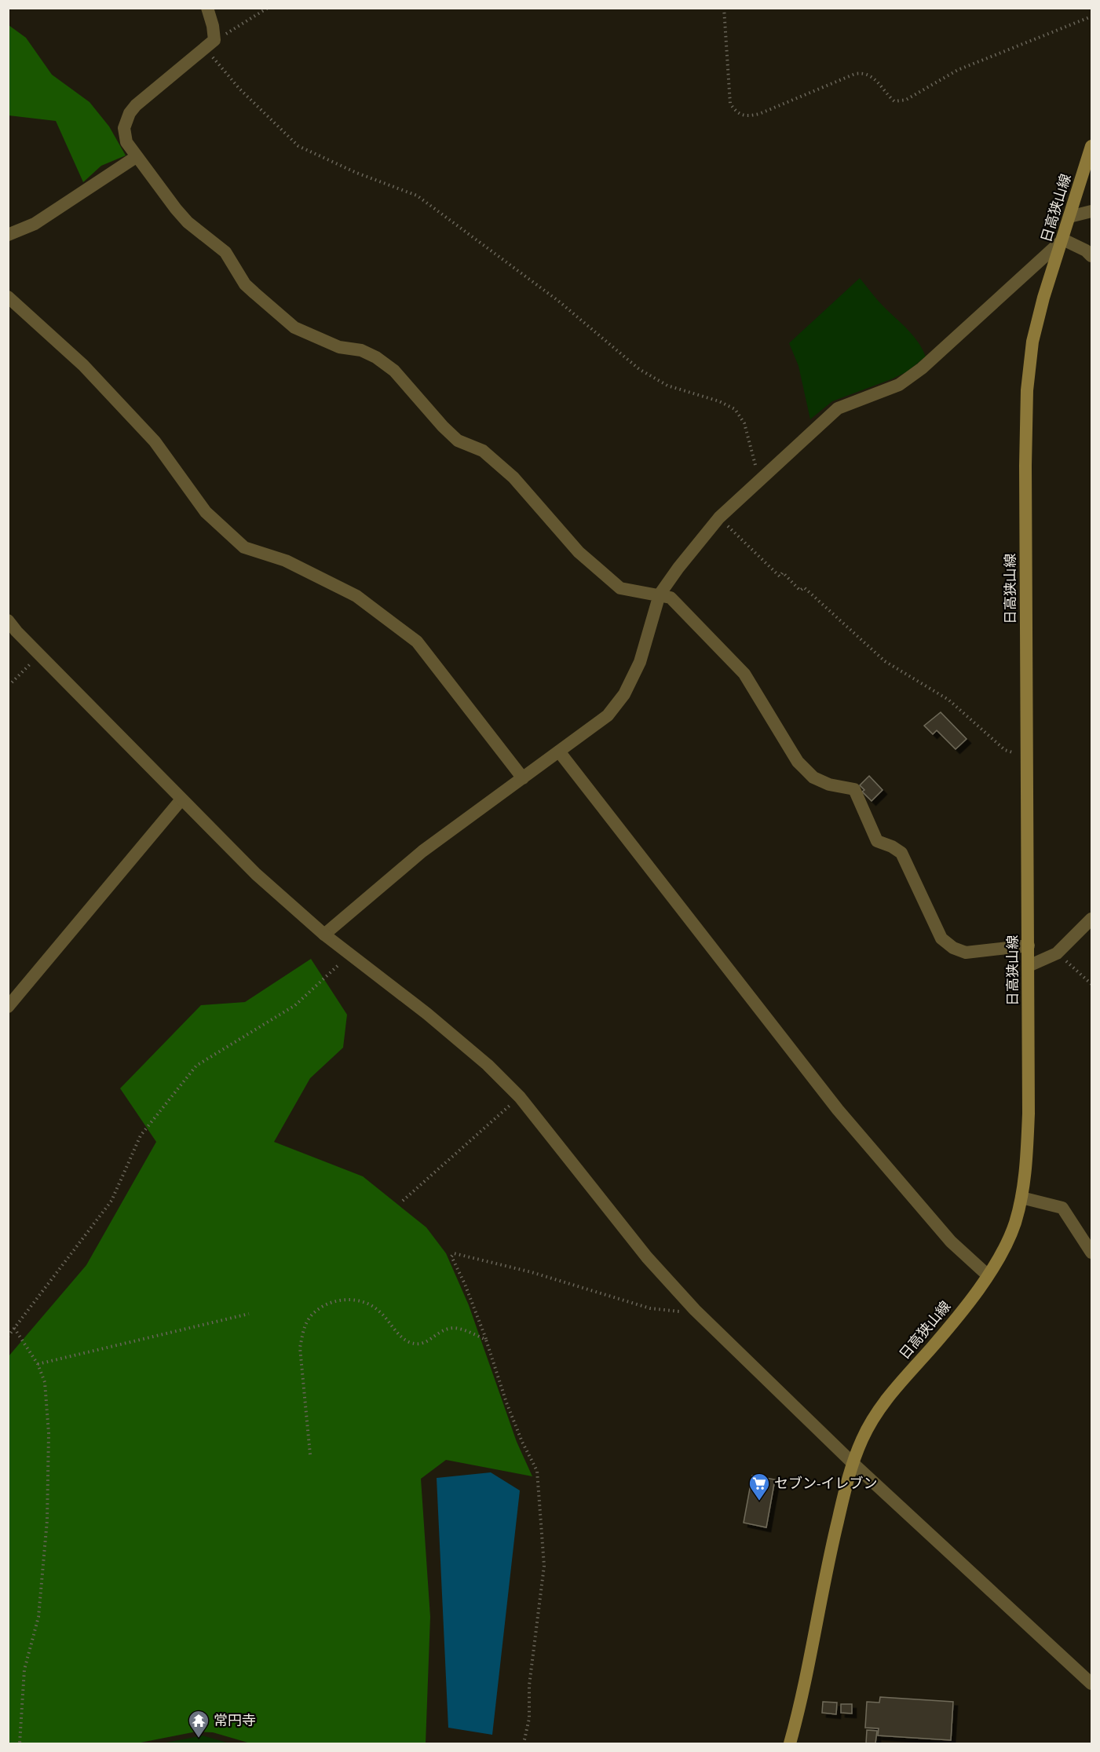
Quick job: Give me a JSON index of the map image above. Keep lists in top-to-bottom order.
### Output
{
  "streets": {
    "main road": ["日高狭山線"]
  },
  "places": {
    "supermarket": ["セブン-イレブン"],
    "temple": ["常円寺"]
  }
}
